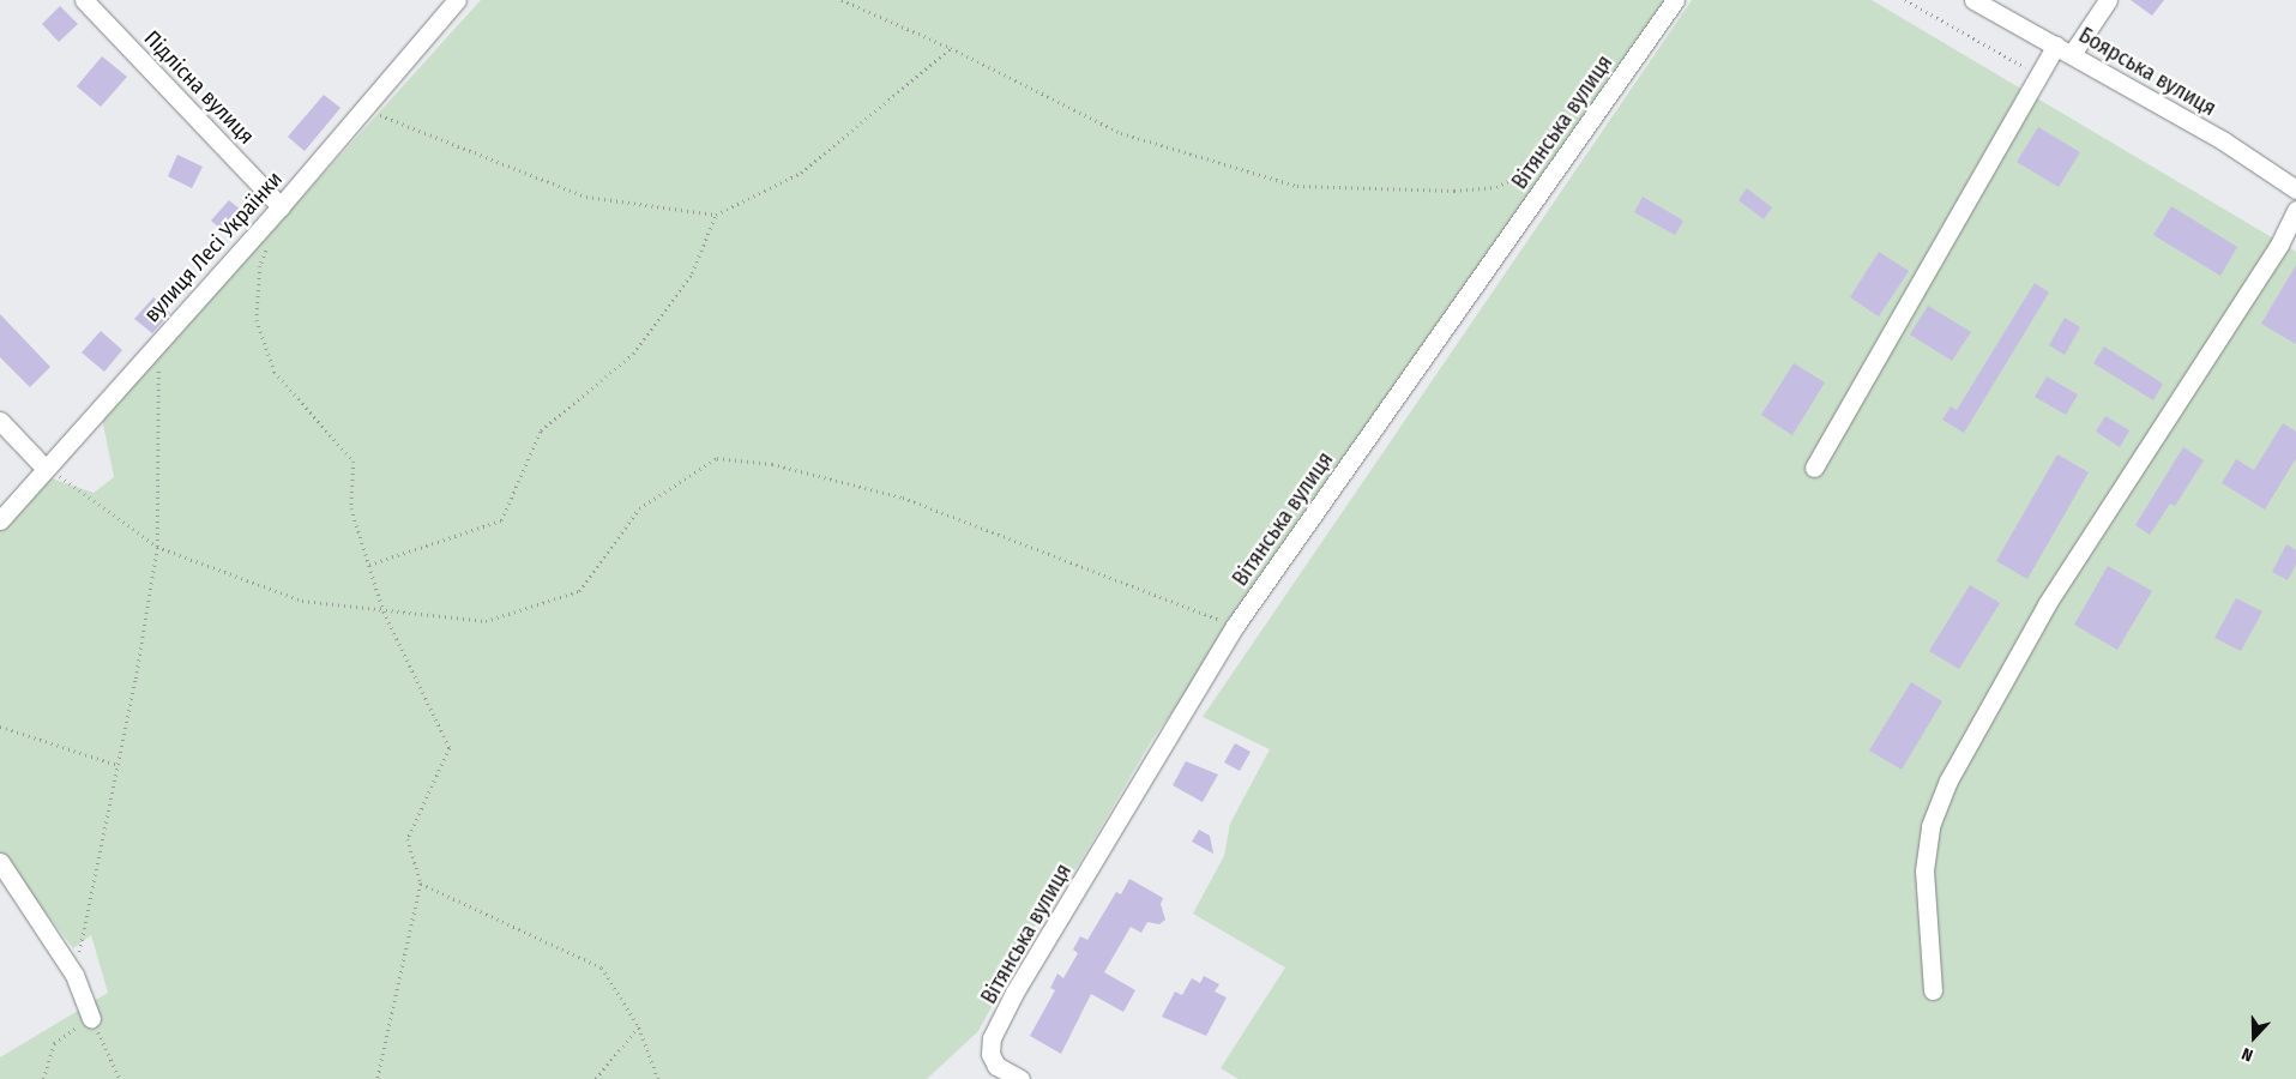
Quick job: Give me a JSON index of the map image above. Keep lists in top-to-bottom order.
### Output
{
  "streets": {
    "street": [
      "Боярська вулиця",
      "Підлісна вулиця",
      "Вітянська вулиця",
      "вулиця Лесі Українки"
    ]
  },
  "crossings": [
    ["Підлісна вулиця", "вулиця Лесі Українки"]
  ],
  "north": "bottom"
}
